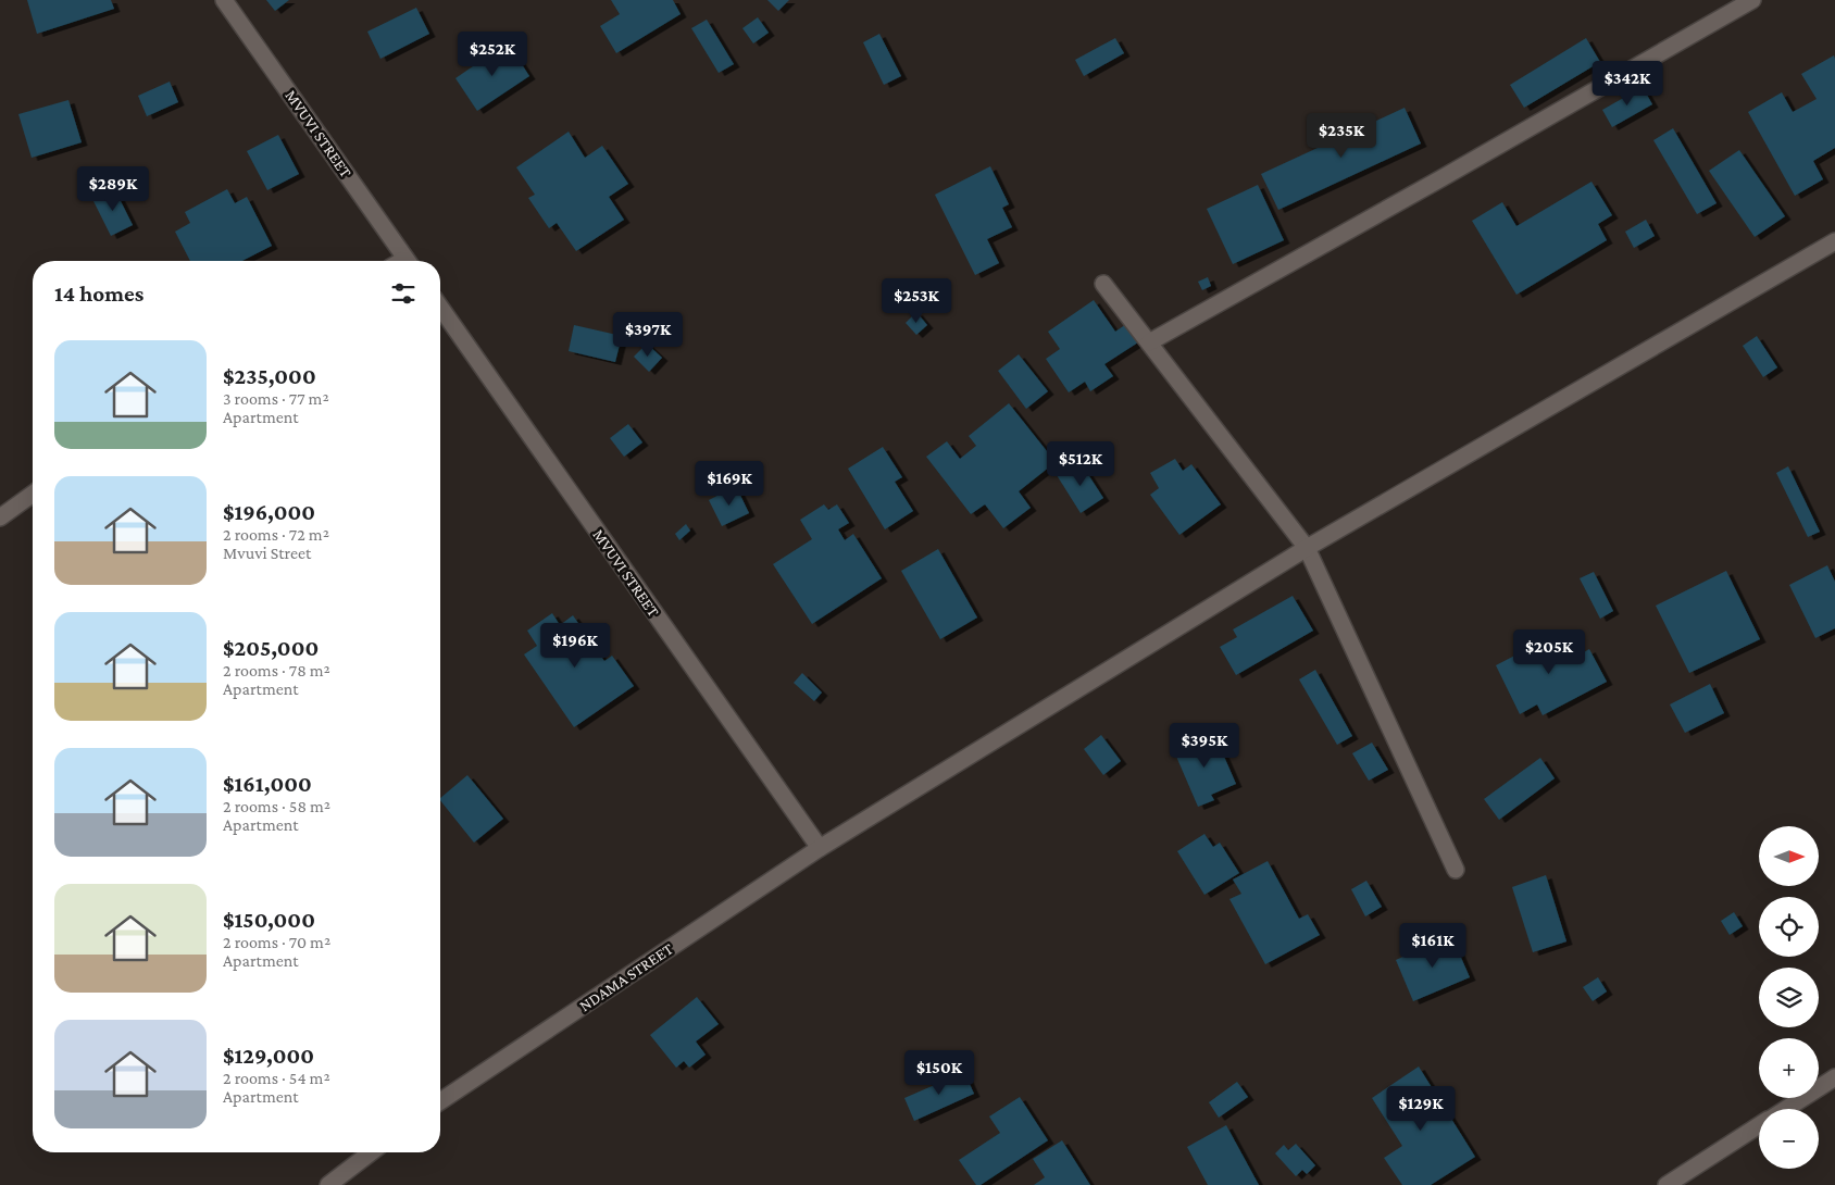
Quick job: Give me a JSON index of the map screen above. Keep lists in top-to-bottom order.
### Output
{
  "streets": {
    "street": ["MVUVI STREET", "NDAMA STREET"]
  },
  "crossings": [
    ["MVUVI STREET", "NDAMA STREET"]
  ],
  "north": "right",
  "page": {
    "price": [
      "$252K",
      "$342K",
      "$235K",
      "$289K",
      "$253K",
      "$397K",
      "$512K",
      "$169K",
      "$196K",
      "$205K",
      "$395K",
      "$161K",
      "$150K",
      "$129K"
    ],
    "heading": "14 homes",
    "list": [
      {
        "name": "$235,000",
        "note": "3 rooms · 77 m² · Apartment"
      },
      {
        "name": "$196,000",
        "note": "2 rooms · 72 m² · Mvuvi Street"
      },
      {
        "name": "$205,000",
        "note": "2 rooms · 78 m² · Apartment"
      },
      {
        "name": "$161,000",
        "note": "2 rooms · 58 m² · Apartment"
      },
      {
        "name": "$150,000",
        "note": "2 rooms · 70 m² · Apartment"
      },
      {
        "name": "$129,000",
        "note": "2 rooms · 54 m² · Apartment"
      }
    ],
    "map_buttons": ["+", "−"]
  }
}
